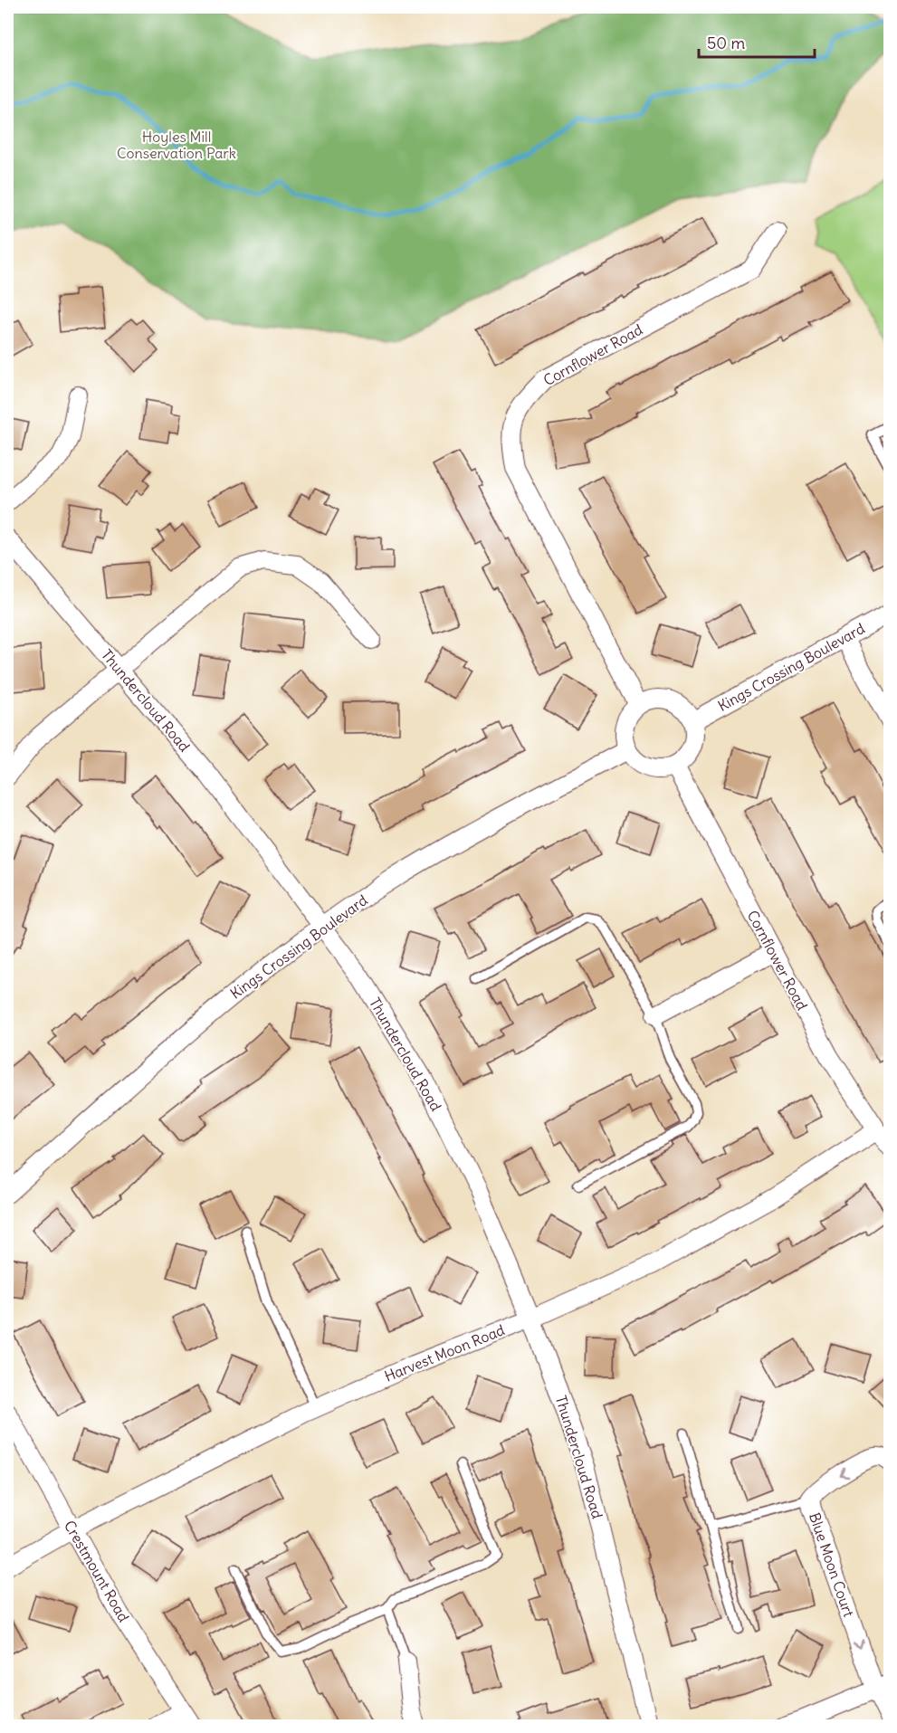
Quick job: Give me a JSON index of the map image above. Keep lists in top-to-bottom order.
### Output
{
  "streets": {
    "street": [
      "Cornflower Road",
      "Kings Crossing Boulevard",
      "Thundercloud Road",
      "Harvest Moon Road",
      "Blue Moon Court",
      "Crestmount Road"
    ]
  },
  "crossings": [
    ["Cornflower Road", "Kings Crossing Boulevard"],
    ["Cornflower Road", "Harvest Moon Road"],
    ["Kings Crossing Boulevard", "Thundercloud Road"],
    ["Thundercloud Road", "Harvest Moon Road"],
    ["Harvest Moon Road", "Crestmount Road"]
  ],
  "parks": ["Hoyles Mill Conservation Park"],
  "scale_bar": "50 m"
}
